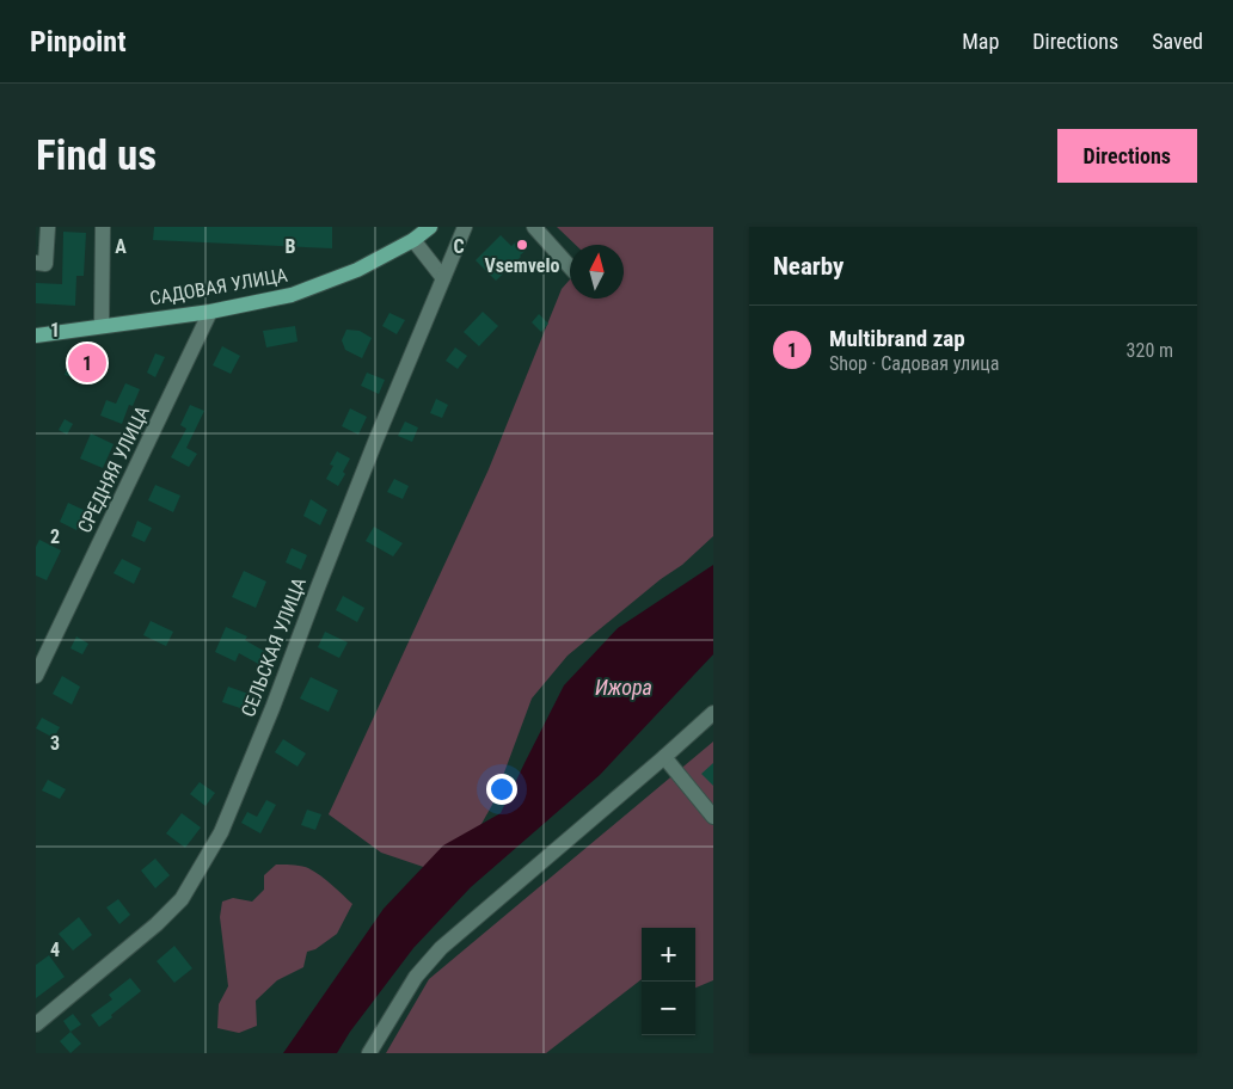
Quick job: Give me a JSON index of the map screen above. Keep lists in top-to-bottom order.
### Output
{
  "streets": {
    "main road": ["САДОВАЯ УЛИЦА"],
    "street": ["СРЕДНЯЯ УЛИЦА", "СЕЛЬСКАЯ УЛИЦА"]
  },
  "crossings": [
    ["САДОВАЯ УЛИЦА", "СРЕДНЯЯ УЛИЦА"]
  ],
  "water": ["Ижора"],
  "places": ["Vsemvelo"],
  "north": "top",
  "page": {
    "header": "Pinpoint",
    "nav": ["Map", "Directions", "Saved"],
    "buttons": "Directions",
    "title": "Find us",
    "heading": "Nearby",
    "list": [
      {
        "mark": "1",
        "name": "Multibrand zap",
        "note": "Shop · Садовая улица",
        "value": "320 m"
      }
    ],
    "pins": "1",
    "map_buttons": ["+", "−"]
  },
  "grid": {
    "columns": ["A", "B", "C"],
    "rows": [
      "1",
      "2",
      "3",
      "4"
    ]
  }
}
